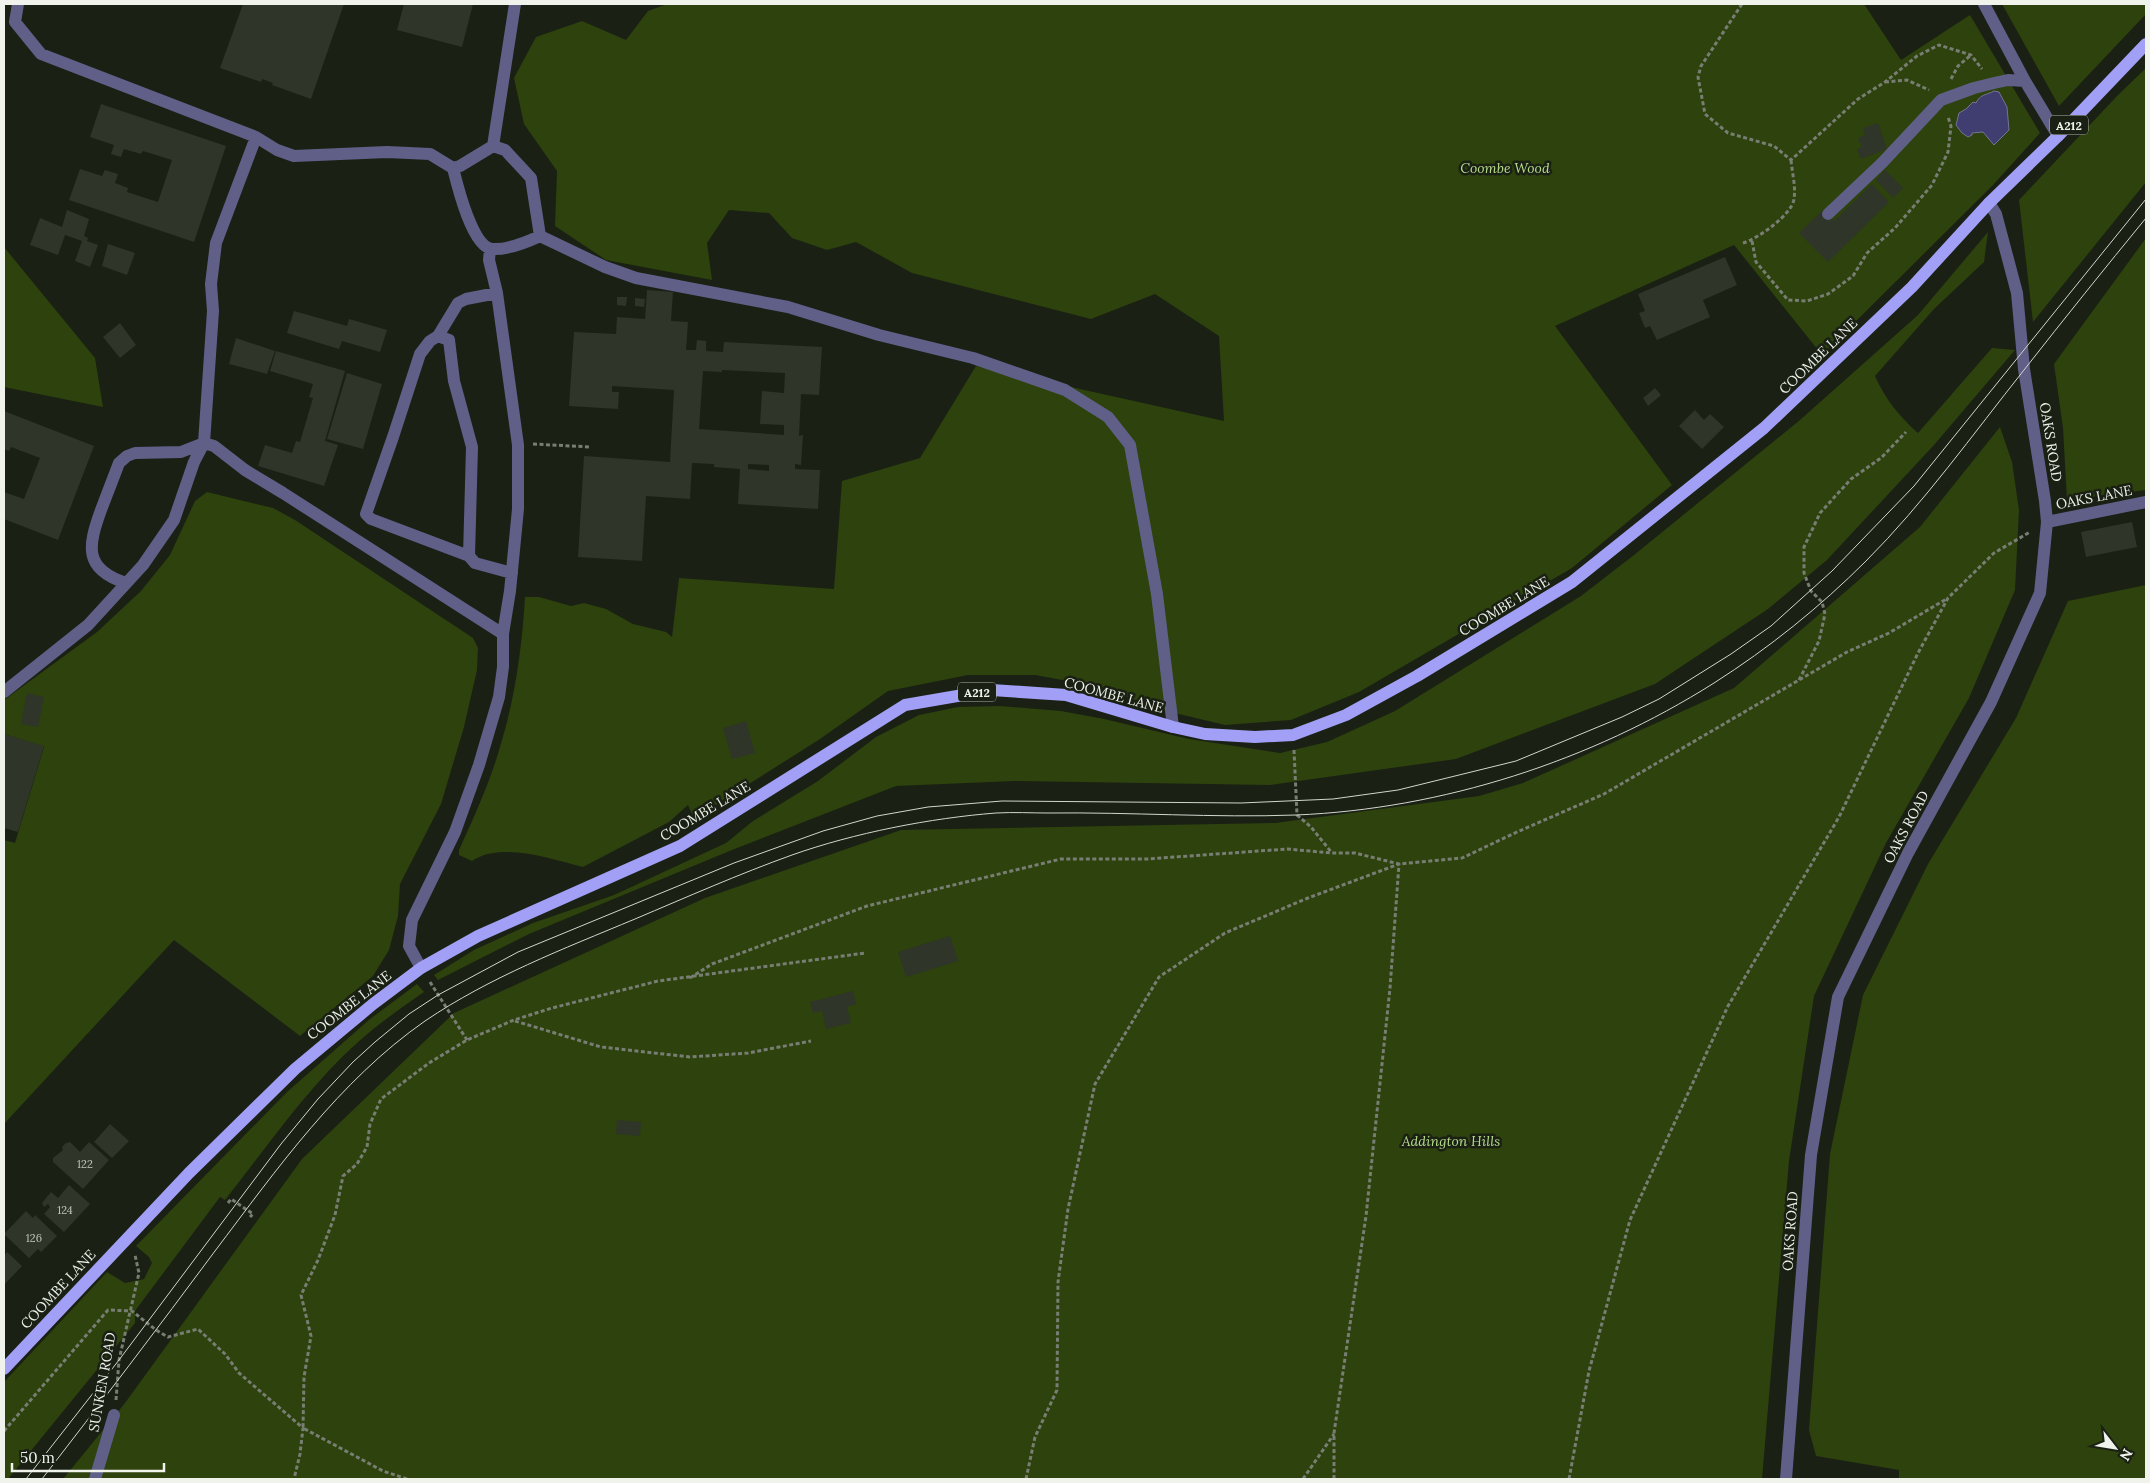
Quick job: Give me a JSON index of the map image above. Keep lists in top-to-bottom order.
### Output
{
  "streets": {
    "main road": ["A212", "COOMBE LANE"],
    "street": ["OAKS ROAD", "OAKS LANE", "SUNKEN ROAD"]
  },
  "crossings": [
    ["A212", "COOMBE LANE"],
    ["A212", "OAKS ROAD"],
    ["COOMBE LANE", "OAKS ROAD"],
    ["OAKS ROAD", "OAKS LANE"]
  ],
  "parks": ["Coombe Wood", "Addington Hills"],
  "house_numbers": ["122", "124", "126"],
  "scale_bar": "50 m",
  "north": "bottom right"
}
